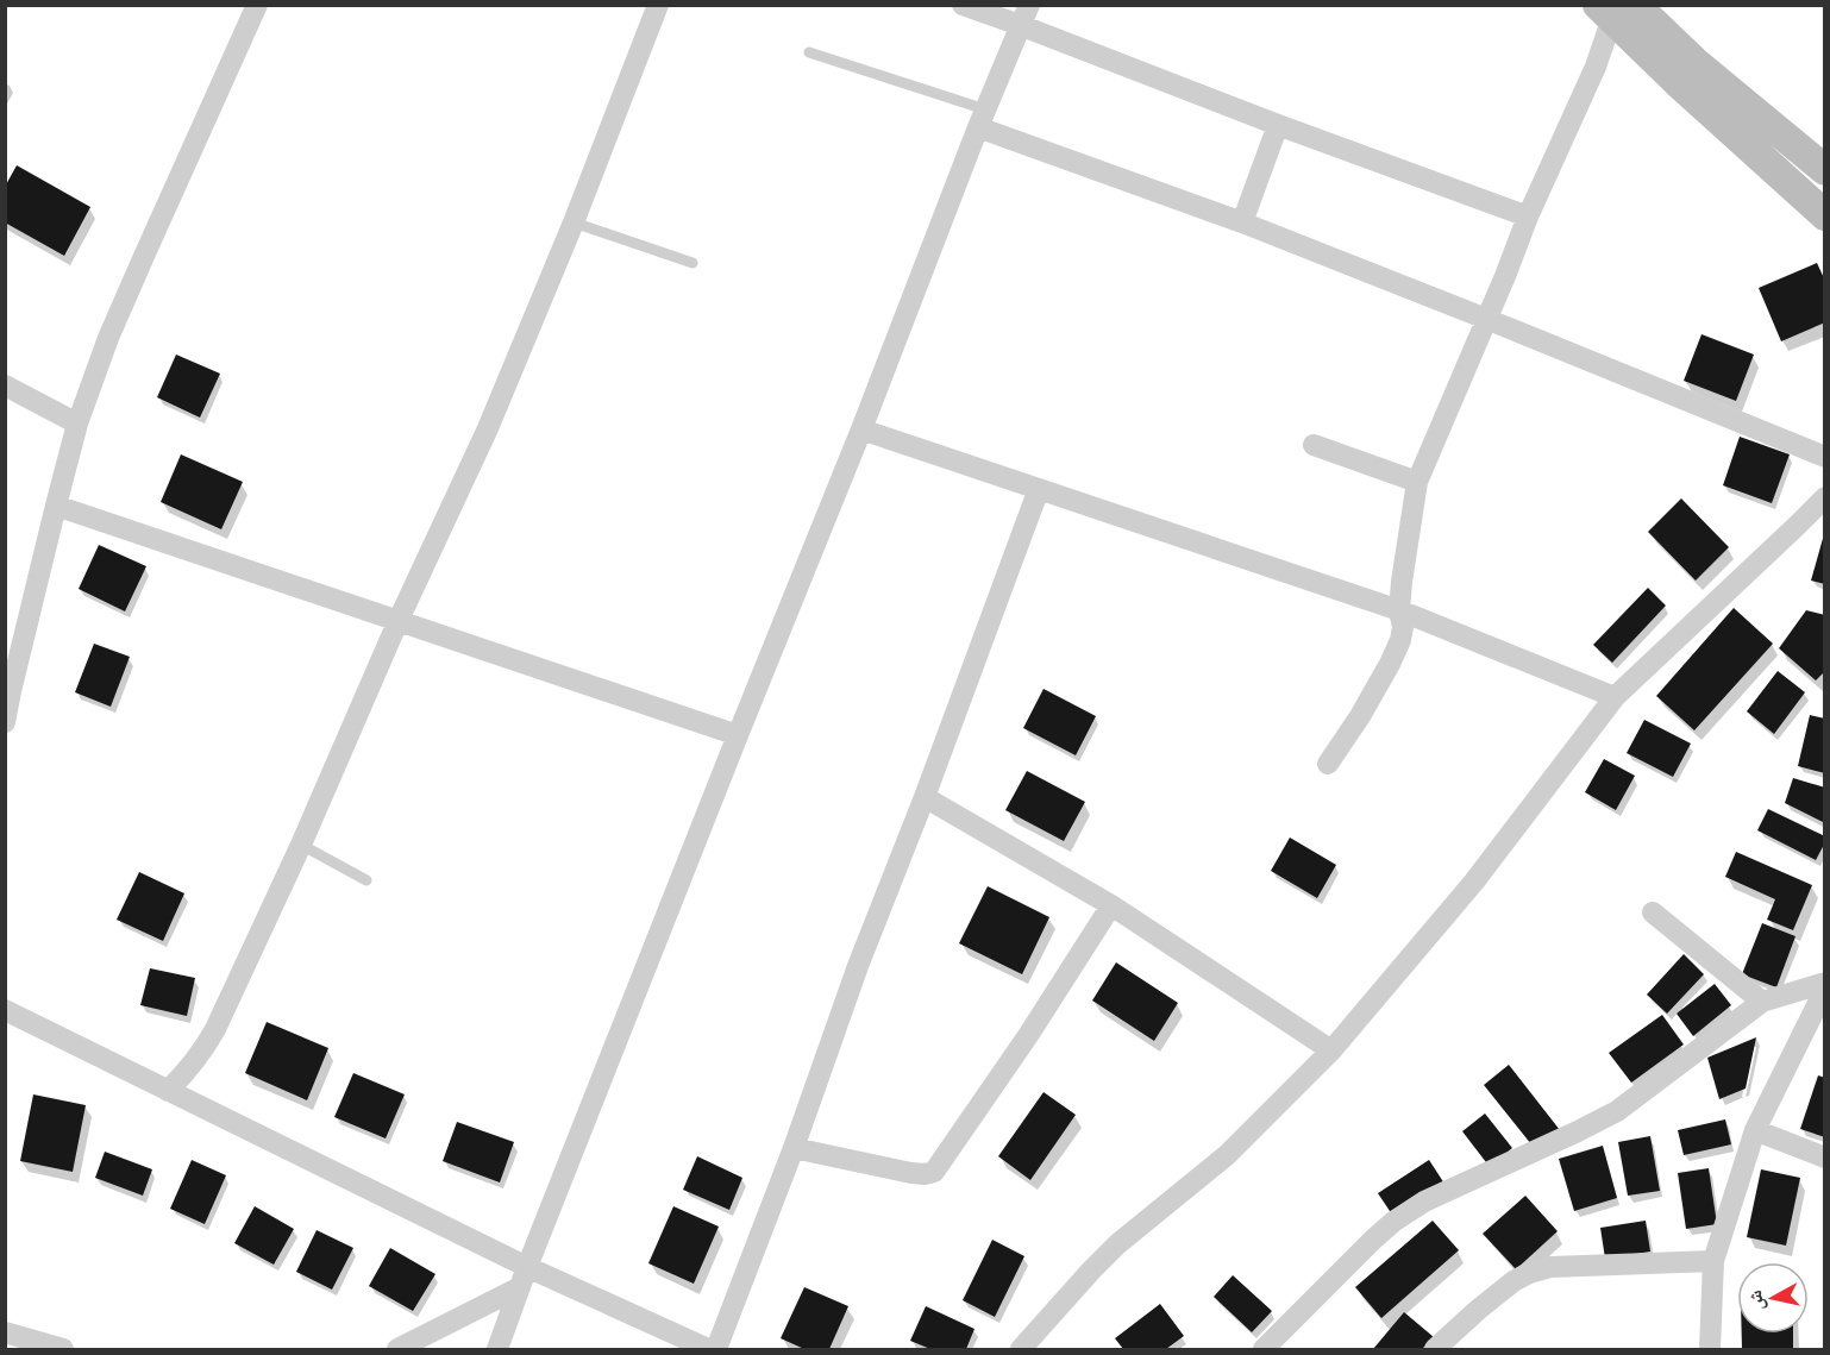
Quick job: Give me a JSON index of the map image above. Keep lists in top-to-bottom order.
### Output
{
  "north": "left"
}
